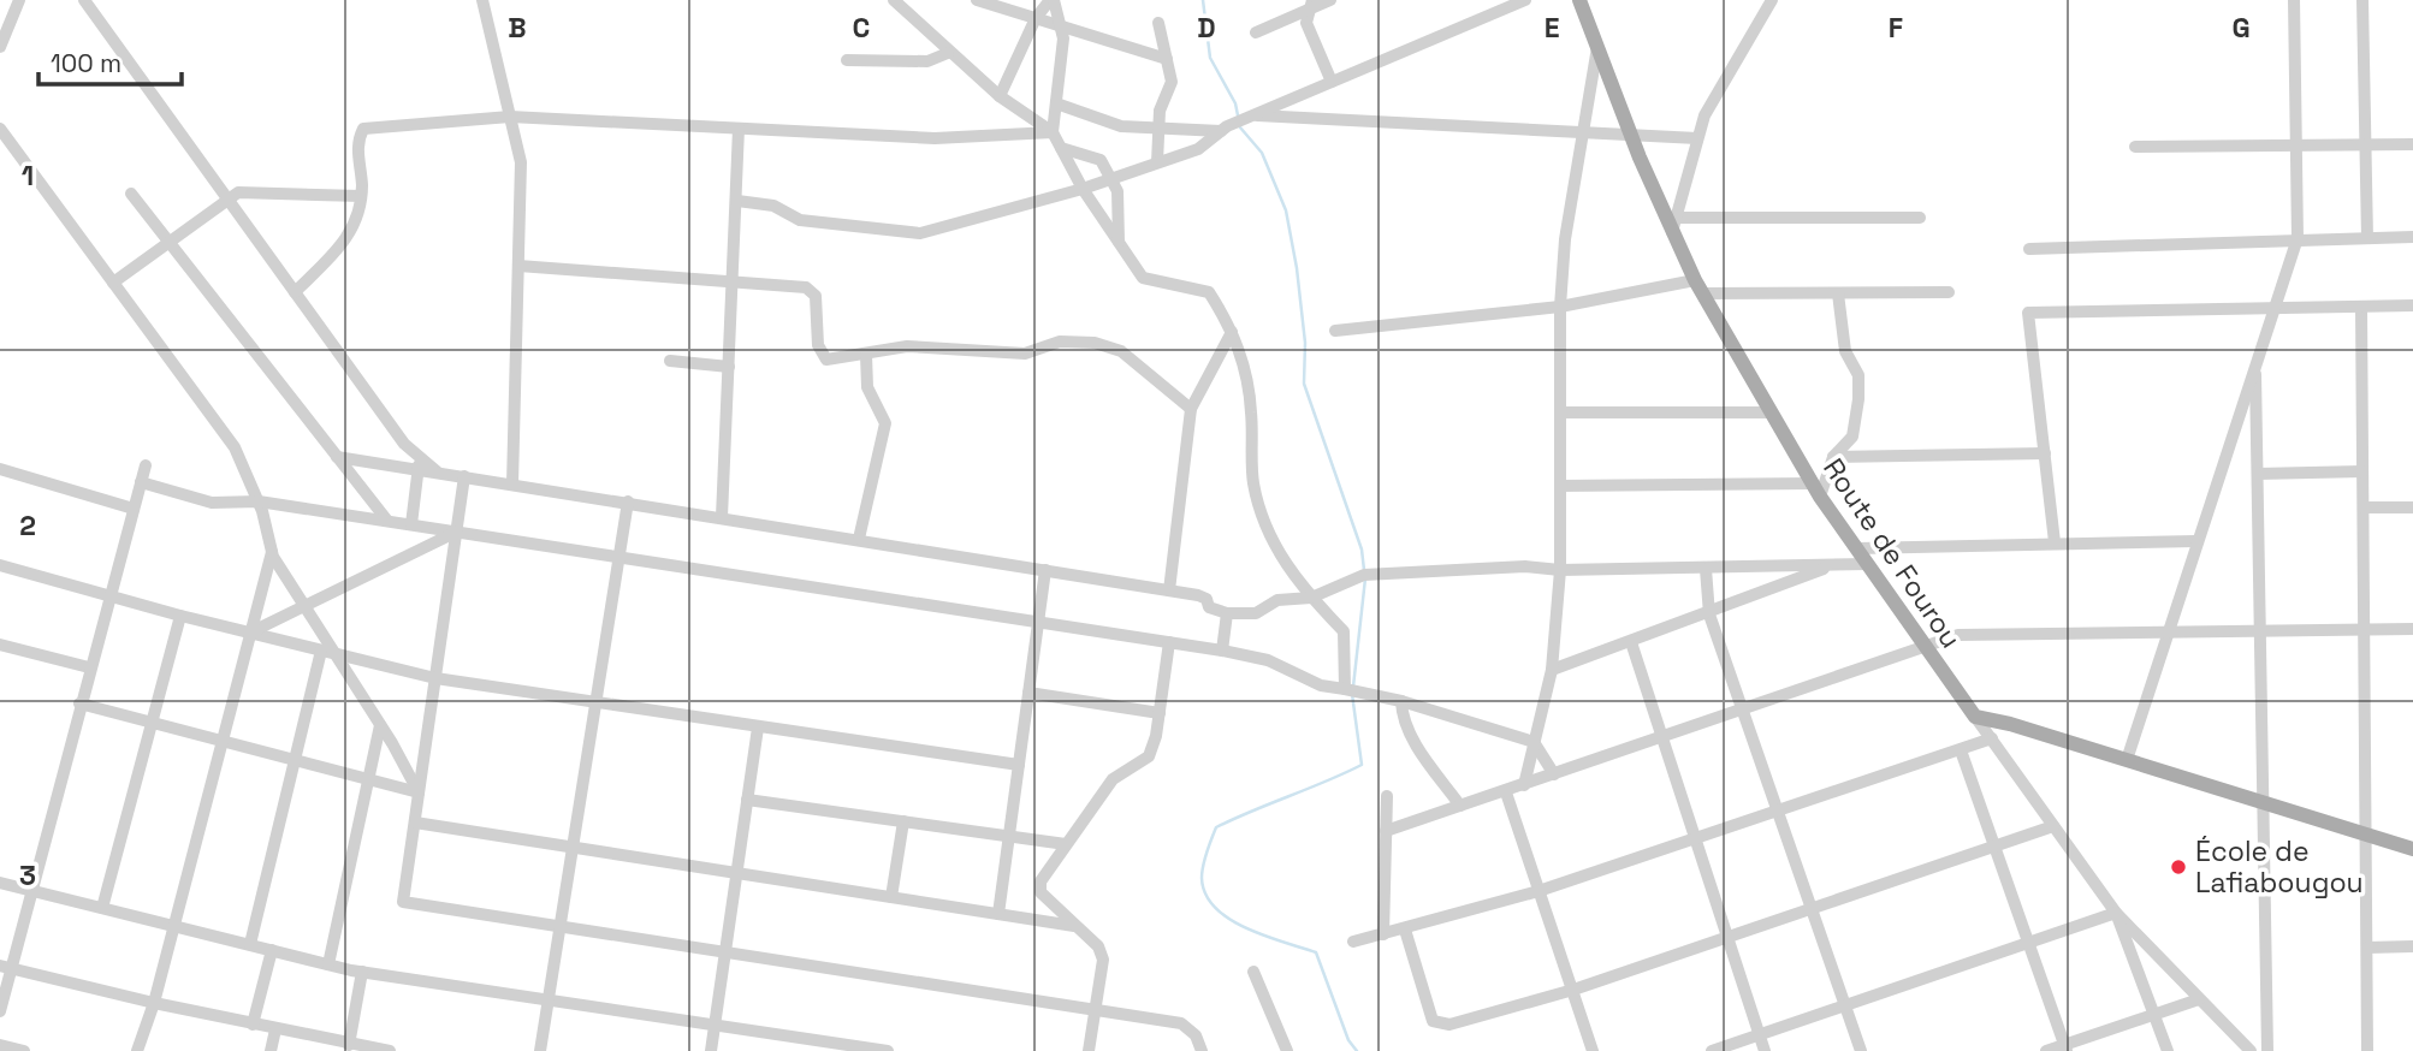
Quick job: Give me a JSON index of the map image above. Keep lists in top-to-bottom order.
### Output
{
  "streets": {
    "main road": ["Route de Fourou"]
  },
  "places": ["École de Lafiabougou"],
  "scale_bar": "100 m",
  "grid": {
    "columns": [
      "B",
      "C",
      "D",
      "E",
      "F",
      "G"
    ],
    "rows": ["1", "2", "3"]
  }
}
